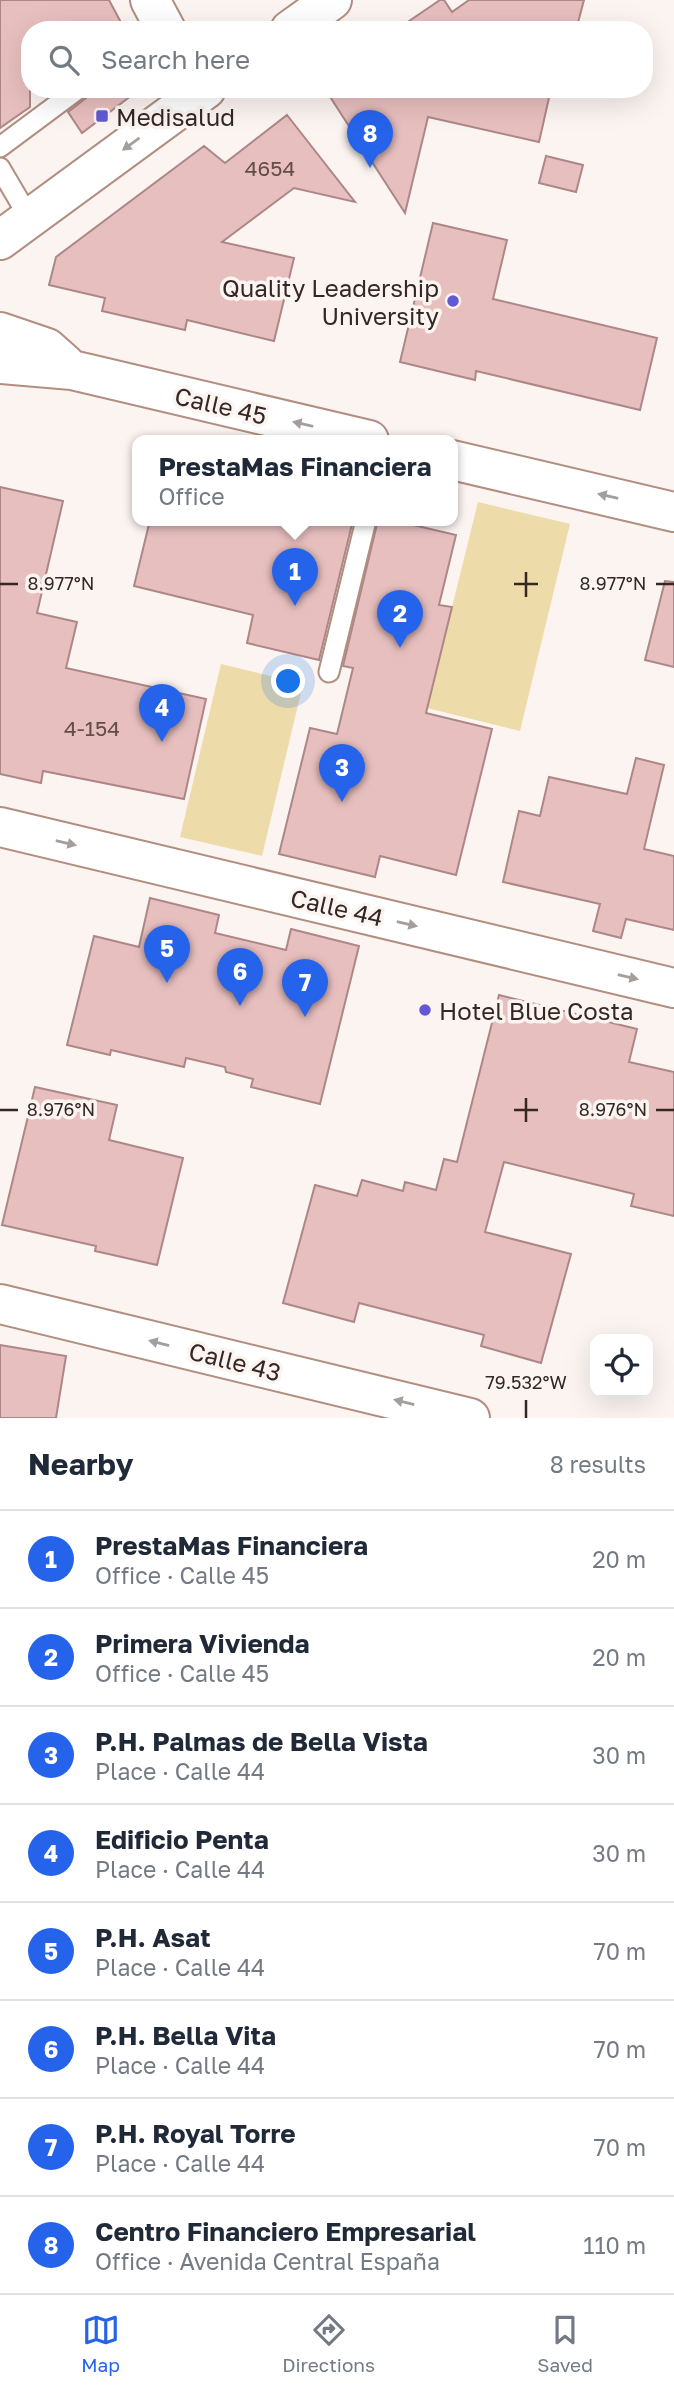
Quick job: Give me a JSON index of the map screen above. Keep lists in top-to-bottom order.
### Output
{
  "streets": {
    "street": ["Calle 45", "Calle 44", "Calle 43"]
  },
  "one_way": ["Calle 45", "Calle 44", "Calle 43"],
  "places": {
    "transit": ["Medisalud"],
    "other": ["Quality Leadership University", "Hotel Blue Costa"]
  },
  "house_numbers": ["4654", "4-154"],
  "page": {
    "search": "Search here",
    "pins": [
      "8",
      "1",
      "2",
      "4",
      "3",
      "5",
      "6",
      "7"
    ],
    "popup": ["PrestaMas Financiera", "Office"],
    "heading": ["Nearby", "8 results"],
    "list": [
      {
        "mark": "1",
        "name": "PrestaMas Financiera",
        "note": "Office · Calle 45",
        "value": "20 m"
      },
      {
        "mark": "2",
        "name": "Primera Vivienda",
        "note": "Office · Calle 45",
        "value": "20 m"
      },
      {
        "mark": "3",
        "name": "P.H. Palmas de Bella Vista",
        "note": "Place · Calle 44",
        "value": "30 m"
      },
      {
        "mark": "4",
        "name": "Edificio Penta",
        "note": "Place · Calle 44",
        "value": "30 m"
      },
      {
        "mark": "5",
        "name": "P.H. Asat",
        "note": "Place · Calle 44",
        "value": "70 m"
      },
      {
        "mark": "6",
        "name": "P.H. Bella Vita",
        "note": "Place · Calle 44",
        "value": "70 m"
      },
      {
        "mark": "7",
        "name": "P.H. Royal Torre",
        "note": "Place · Calle 44",
        "value": "70 m"
      },
      {
        "mark": "8",
        "name": "Centro Financiero Empresarial",
        "note": "Office · Avenida Central España",
        "value": "110 m"
      }
    ],
    "nav": ["Map", "Directions", "Saved"]
  },
  "coordinates": ["8.977°N", "8.976°N", "79.532°W"]
}
